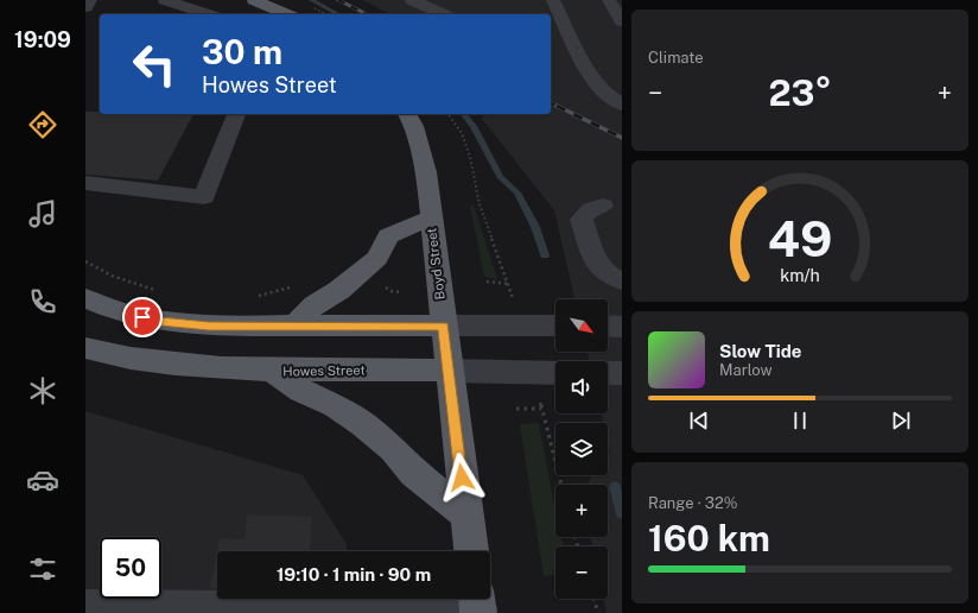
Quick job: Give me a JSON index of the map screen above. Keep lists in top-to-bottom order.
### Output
{
  "streets": {
    "main road": ["Boyd Street", "Howes Street"]
  },
  "crossings": [
    ["Boyd Street", "Howes Street"]
  ],
  "north": "bottom right",
  "page": {
    "tabs": "19:09",
    "tile": [
      "Climate",
      ["Range · 32%", "160 km"]
    ],
    "turn": ["30 m", "Howes Street"],
    "heat": ["−", "23°", "+"],
    "map_buttons": ["+", "−"],
    "song": ["Slow Tide", "Marlow"],
    "limit": "50",
    "trip": "19:10 · 1 min · 90 m",
    "gauge": ["49", "km/h"]
  }
}
